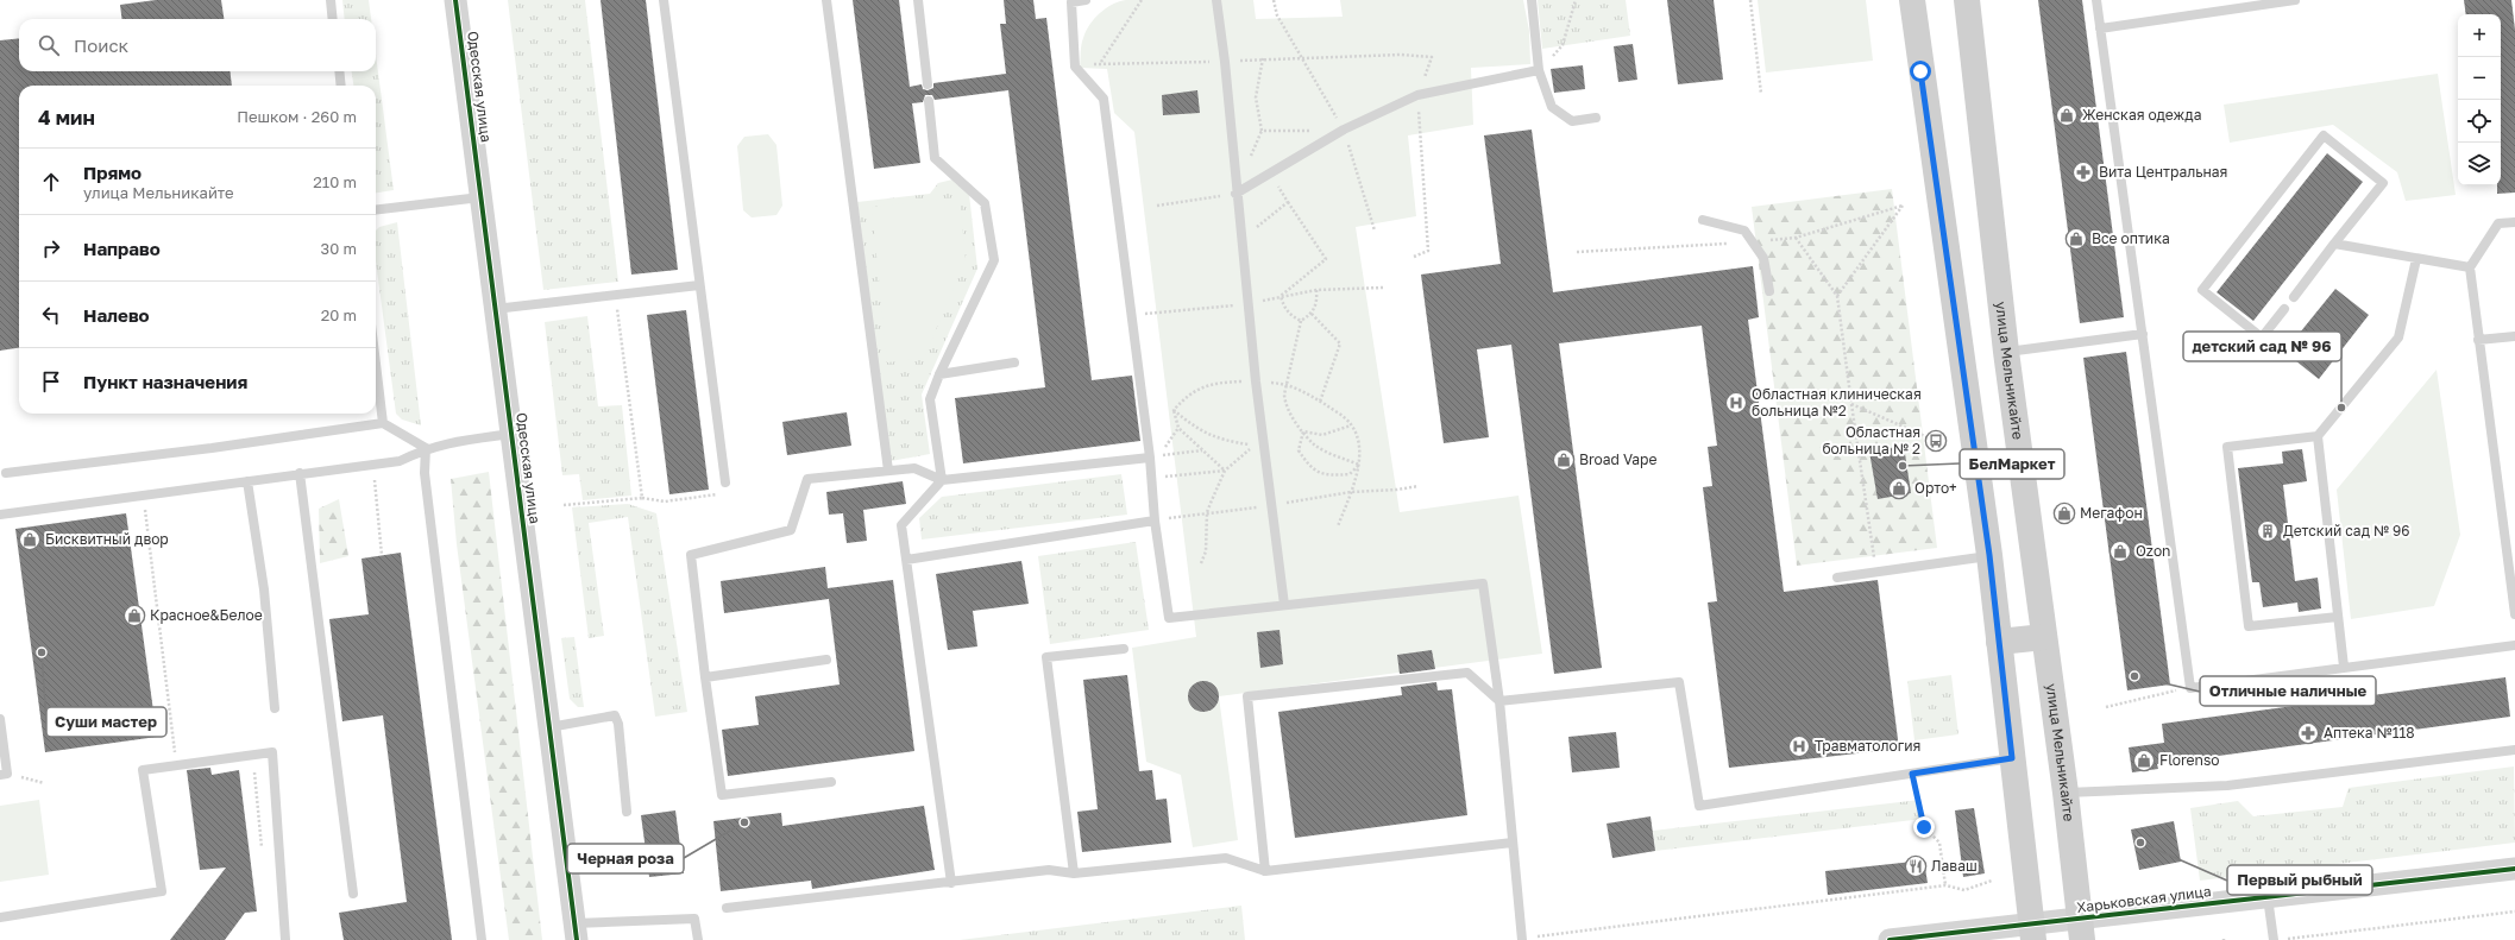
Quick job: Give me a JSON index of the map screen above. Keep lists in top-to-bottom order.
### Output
{
  "streets": {
    "main road": ["улица Мельникайте"],
    "street": ["Одесская улица", "Харьковская улица"]
  },
  "crossings": [
    ["улица Мельникайте", "Харьковская улица"]
  ],
  "places": {
    "shop": [
      "Женская одежда",
      "Все оптика",
      "Broad Vape",
      "Орто+",
      "Мегафон",
      "Бисквитный двор",
      "Ozon",
      "Красное&Белое",
      "Florenso"
    ],
    "pharmacy": ["Вита Центральная", "Аптека №118"],
    "hospital": ["Областная клиническая больница №2", "Травматология"],
    "other": [
      "детский сад № 96",
      "БелМаркет",
      "Суши мастер",
      "Отличные наличные",
      "Черная роза",
      "Первый рыбный"
    ],
    "bus stop": ["Областная больница № 2"],
    "building": ["Детский сад № 96"],
    "restaurant": ["Лаваш"]
  },
  "page": {
    "map_buttons": ["+", "−"],
    "search": "Поиск",
    "heading": ["4 мин", "Пешком · 260 m"],
    "list": [
      ["Прямо", "улица Мельникайте", "210 m"],
      ["Направо", "30 m"],
      ["Налево", "20 m"],
      "Пункт назначения"
    ]
  }
}
